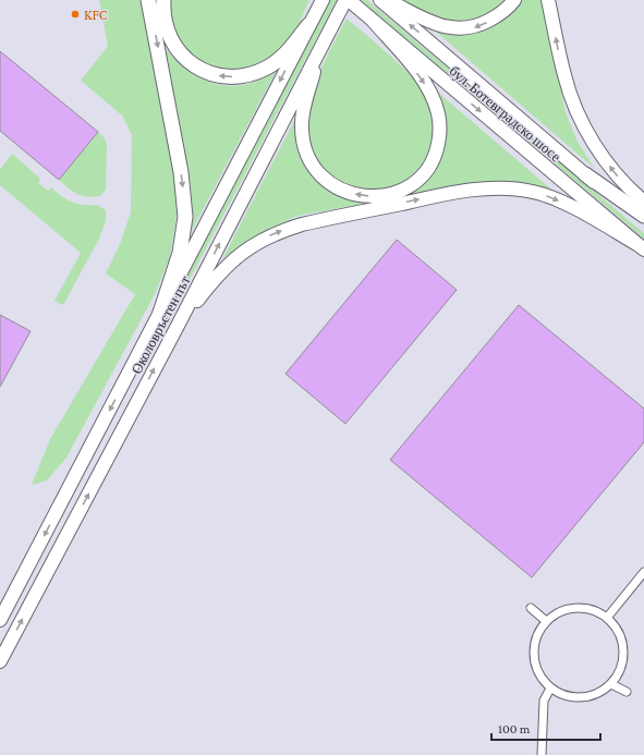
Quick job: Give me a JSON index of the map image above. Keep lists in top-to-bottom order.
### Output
{
  "streets": {
    "main road": ["бул. Ботевградско шосе", "Околовръстен път"]
  },
  "crossings": [
    ["бул. Ботевградско шосе", "Околовръстен път"]
  ],
  "places": ["KFC"],
  "scale_bar": "100 m"
}
